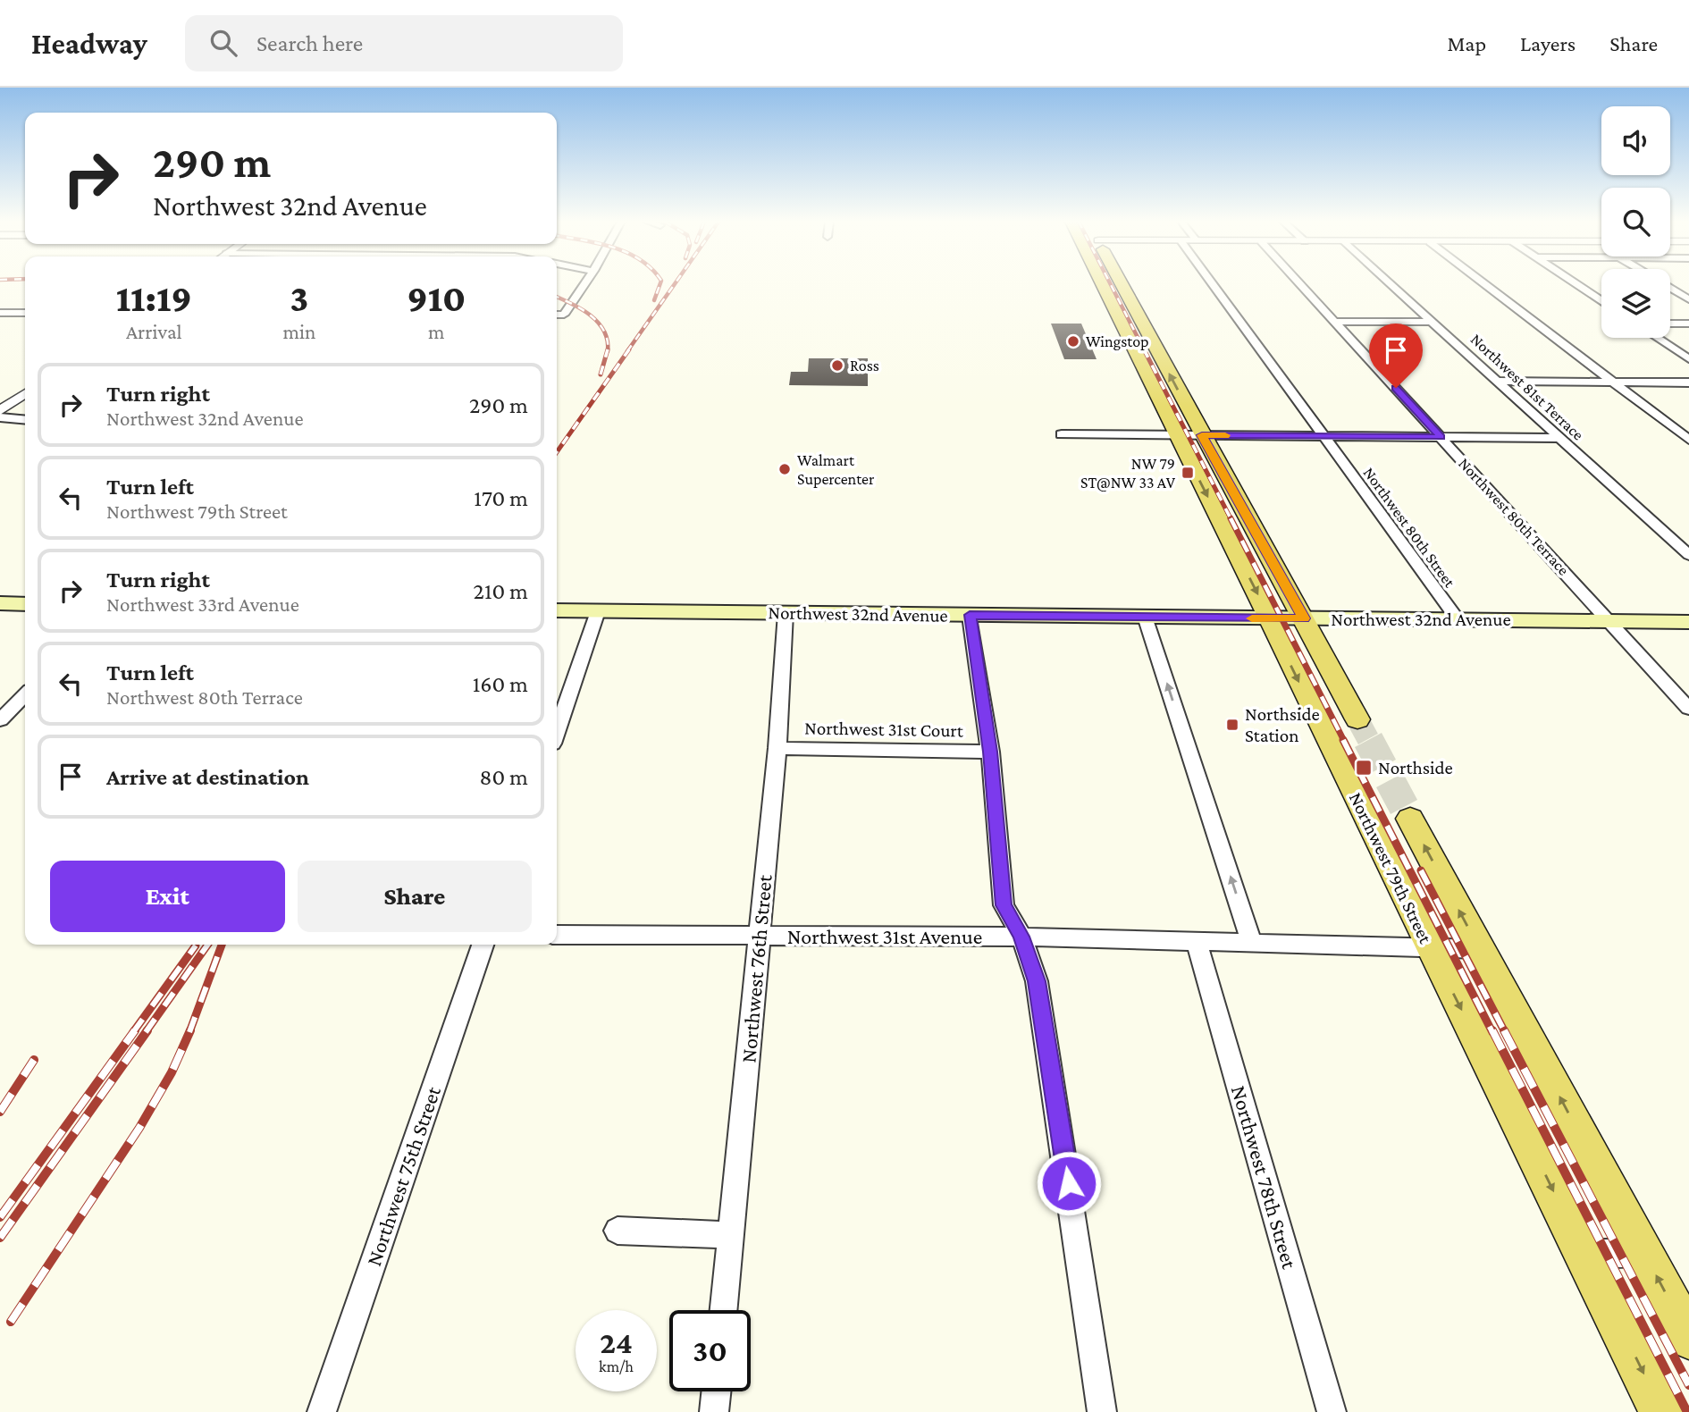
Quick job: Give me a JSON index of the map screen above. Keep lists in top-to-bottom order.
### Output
{
  "streets": {
    "main road": ["Northwest 32nd Avenue", "Northwest 79th Street"],
    "street": [
      "Northwest 81st Terrace",
      "Northwest 80th Terrace",
      "Northwest 80th Street",
      "Northwest 31st Court",
      "Northwest 31st Avenue",
      "Northwest 76th Street",
      "Northwest 75th Street",
      "Northwest 78th Street"
    ]
  },
  "crossings": [
    ["Northwest 80th Terrace", "Northwest 32nd Avenue"],
    ["Northwest 80th Street", "Northwest 32nd Avenue"],
    ["Northwest 32nd Avenue", "Northwest 79th Street"],
    ["Northwest 32nd Avenue", "Northwest 76th Street"],
    ["Northwest 31st Court", "Northwest 76th Street"],
    ["Northwest 79th Street", "Northwest 31st Avenue"],
    ["Northwest 31st Avenue", "Northwest 76th Street"],
    ["Northwest 31st Avenue", "Northwest 78th Street"]
  ],
  "places": {
    "other": ["Wingstop", "Ross", "Walmart Supercenter"],
    "transit": ["NW 79 ST@NW 33 AV", "Northside Station", "Northside"]
  },
  "page": {
    "header": "Headway",
    "search": "Search here",
    "nav": ["Map", "Layers", "Share"],
    "turn": ["290 m", "Northwest 32nd Avenue"],
    "eta": [
      "11:19",
      "Arrival",
      "3",
      "min",
      "910",
      "m"
    ],
    "list": [
      {
        "name": "Turn right",
        "note": "Northwest 32nd Avenue",
        "value": "290 m"
      },
      {
        "name": "Turn left",
        "note": "Northwest 79th Street",
        "value": "170 m"
      },
      {
        "name": "Turn right",
        "note": "Northwest 33rd Avenue",
        "value": "210 m"
      },
      {
        "name": "Turn left",
        "note": "Northwest 80th Terrace",
        "value": "160 m"
      },
      {
        "name": "Arrive at destination",
        "value": "80 m"
      }
    ],
    "buttons": ["Exit", "Share"],
    "speed": "24 km/h",
    "limit": "30"
  }
}
